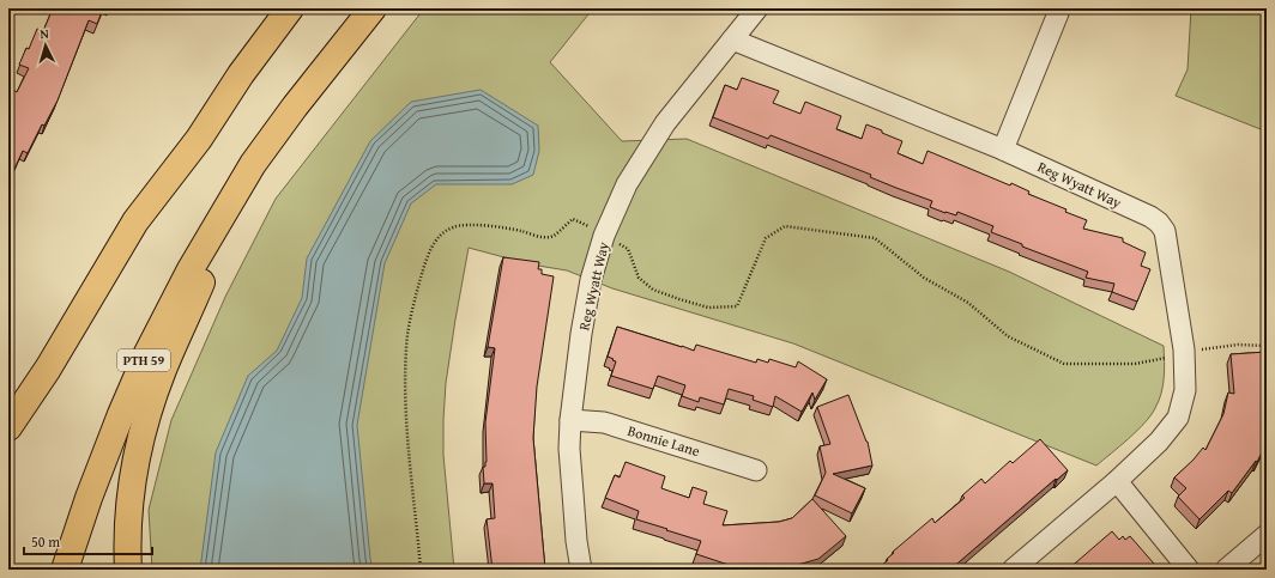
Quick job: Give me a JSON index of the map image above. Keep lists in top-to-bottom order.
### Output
{
  "streets": {
    "main road": ["PTH 59"],
    "street": ["Reg Wyatt Way", "Bonnie Lane"]
  },
  "crossings": [
    ["Reg Wyatt Way", "Bonnie Lane"]
  ],
  "scale_bar": "50 m",
  "north": "top"
}
